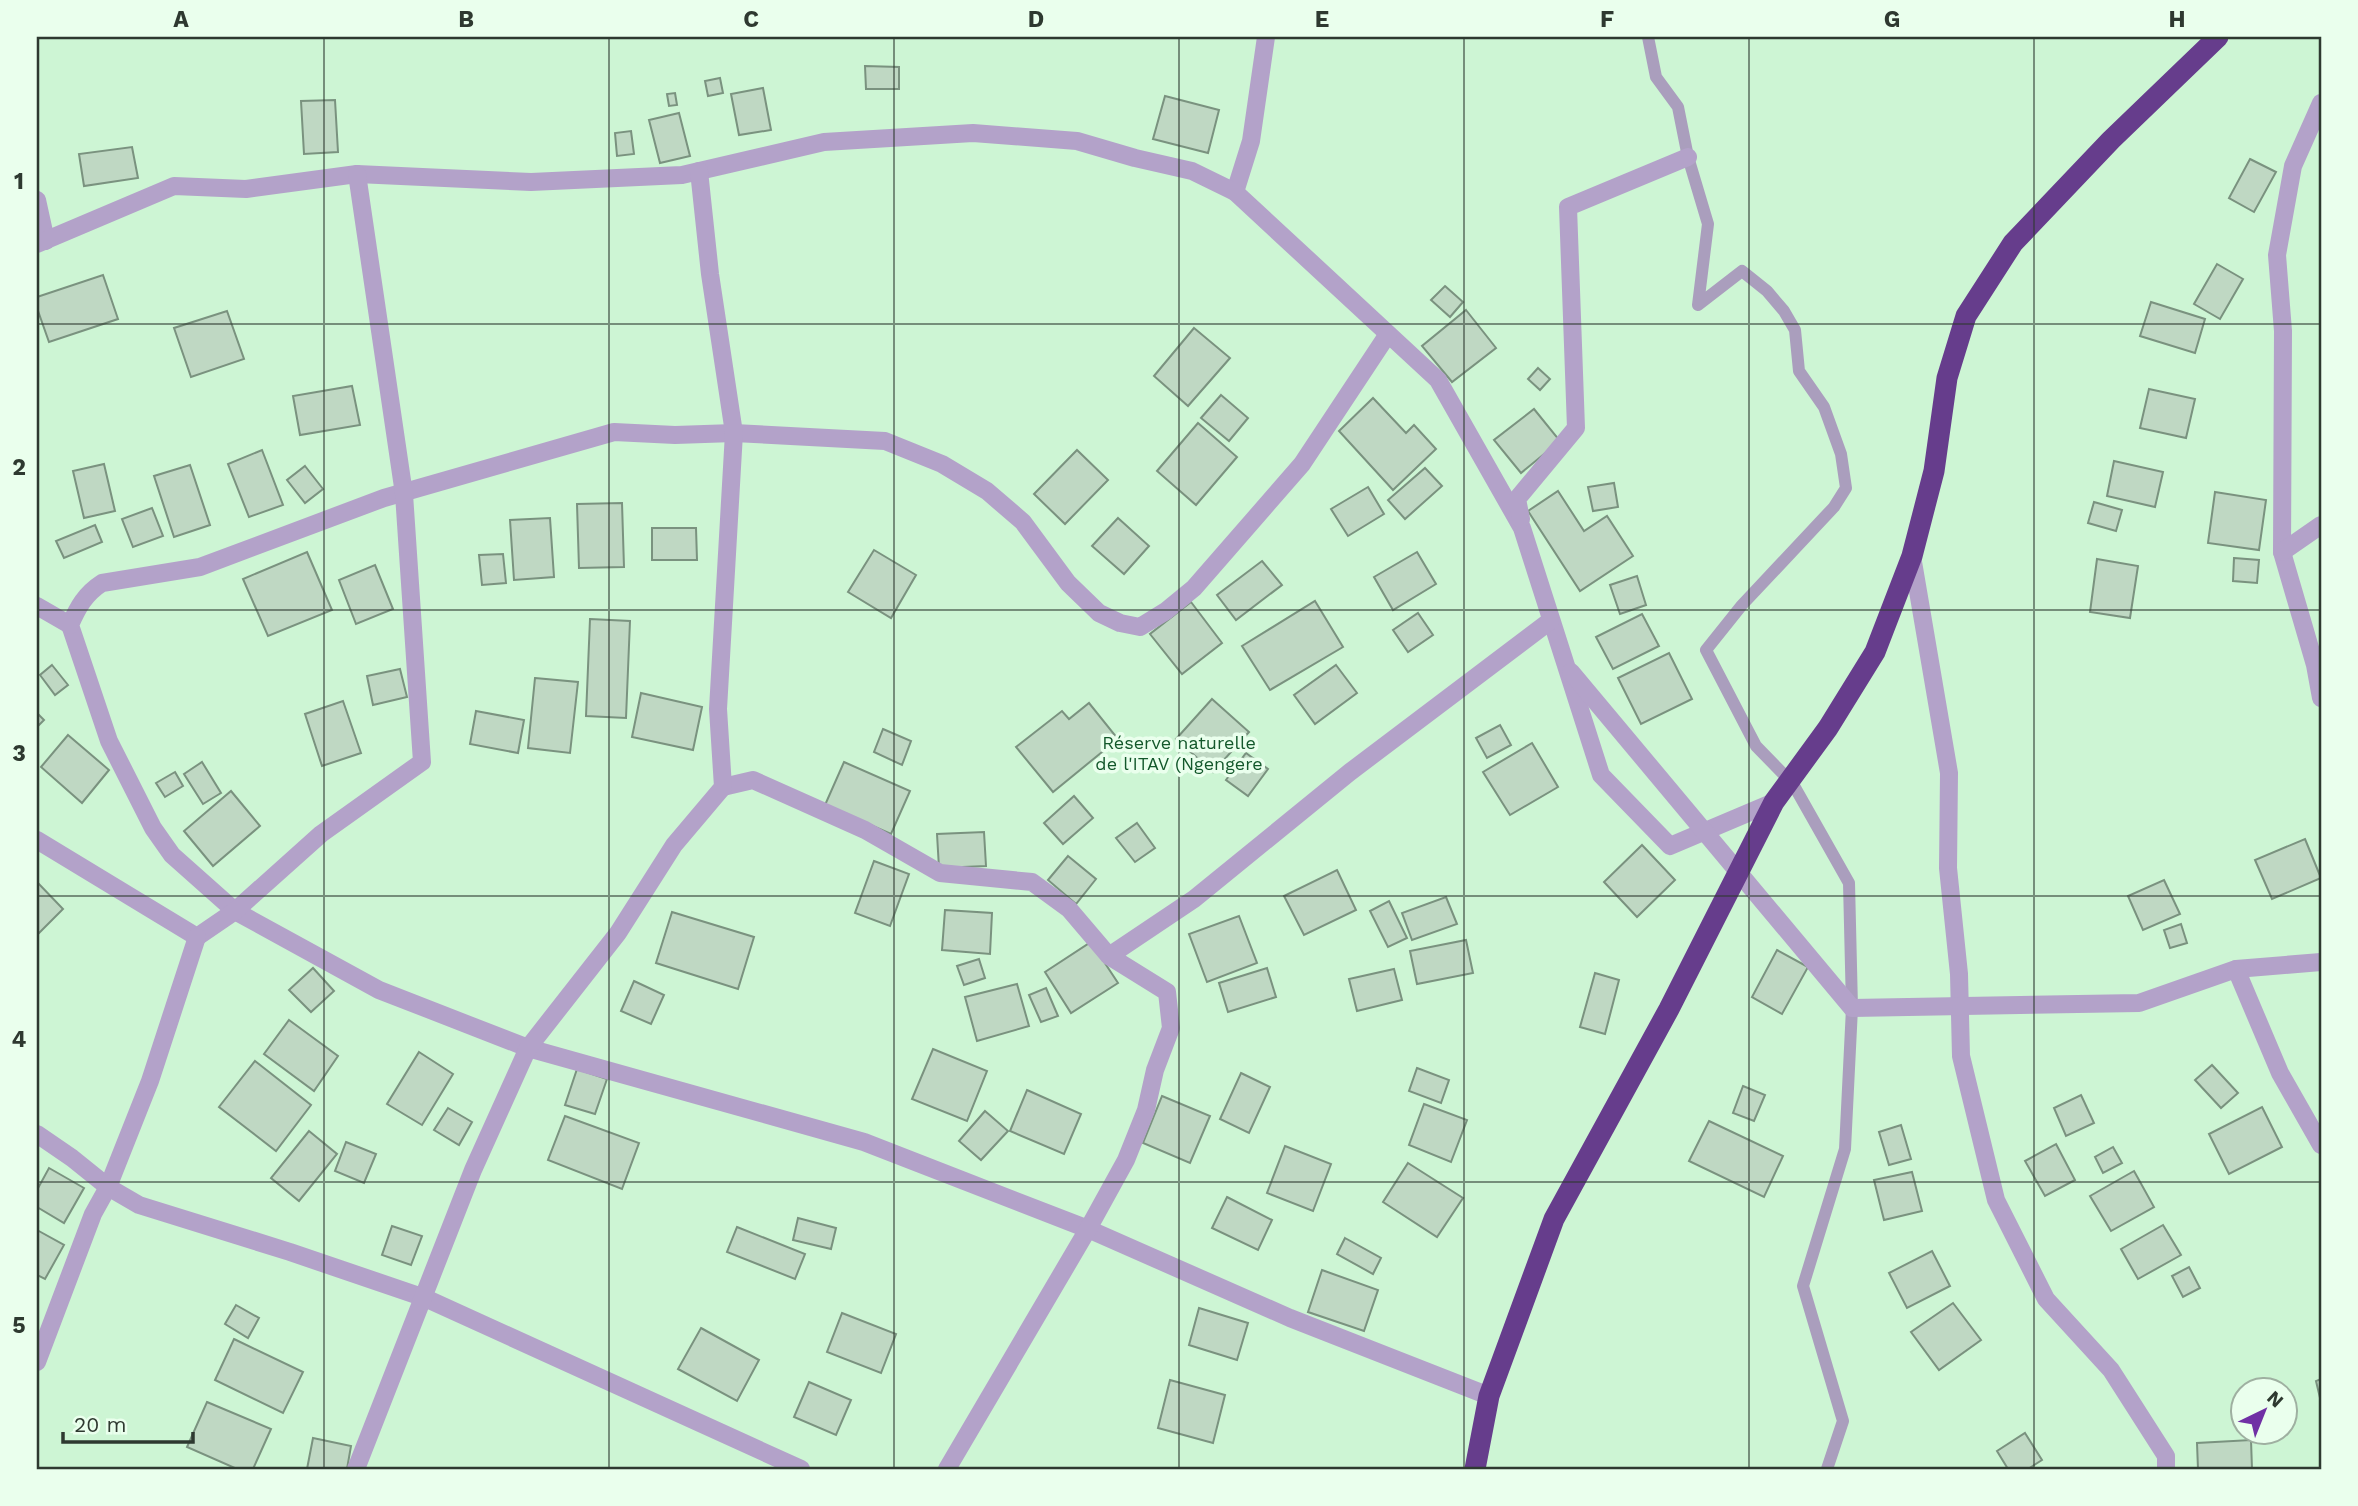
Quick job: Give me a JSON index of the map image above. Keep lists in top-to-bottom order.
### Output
{
  "parks": ["Réserve naturelle de l'ITAV (Ngengere"],
  "scale_bar": "20 m",
  "north": "top right",
  "grid": {
    "columns": [
      "A",
      "B",
      "C",
      "D",
      "E",
      "F",
      "G",
      "H"
    ],
    "rows": [
      "1",
      "2",
      "3",
      "4",
      "5"
    ]
  }
}
